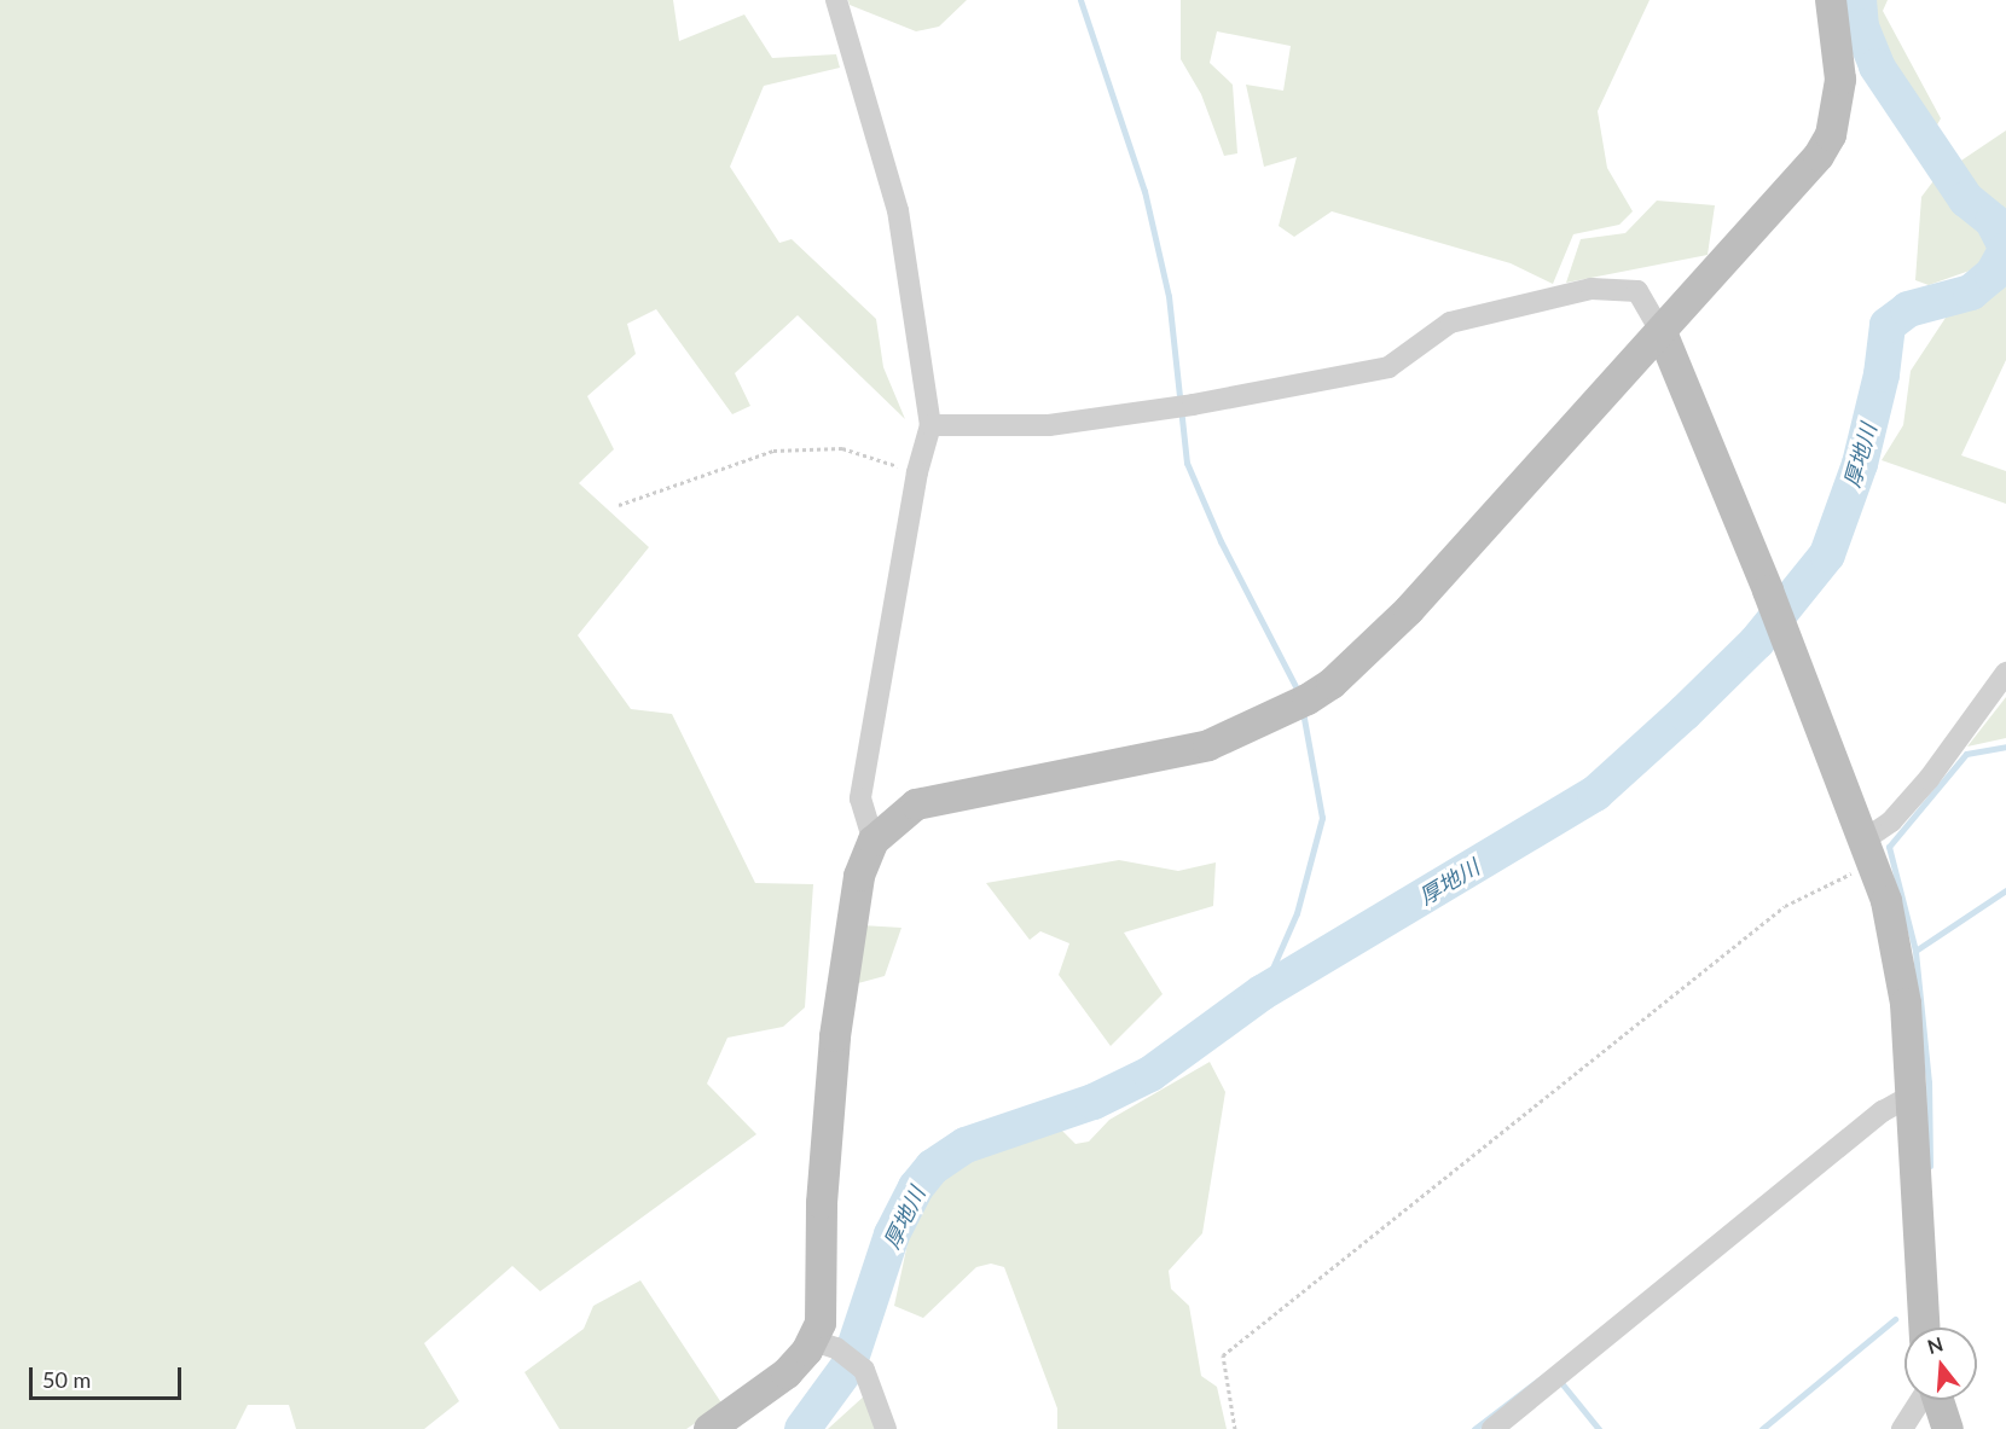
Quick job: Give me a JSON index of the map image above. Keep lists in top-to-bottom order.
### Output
{
  "water": ["厚地川"],
  "scale_bar": "50 m",
  "north": "top"
}
